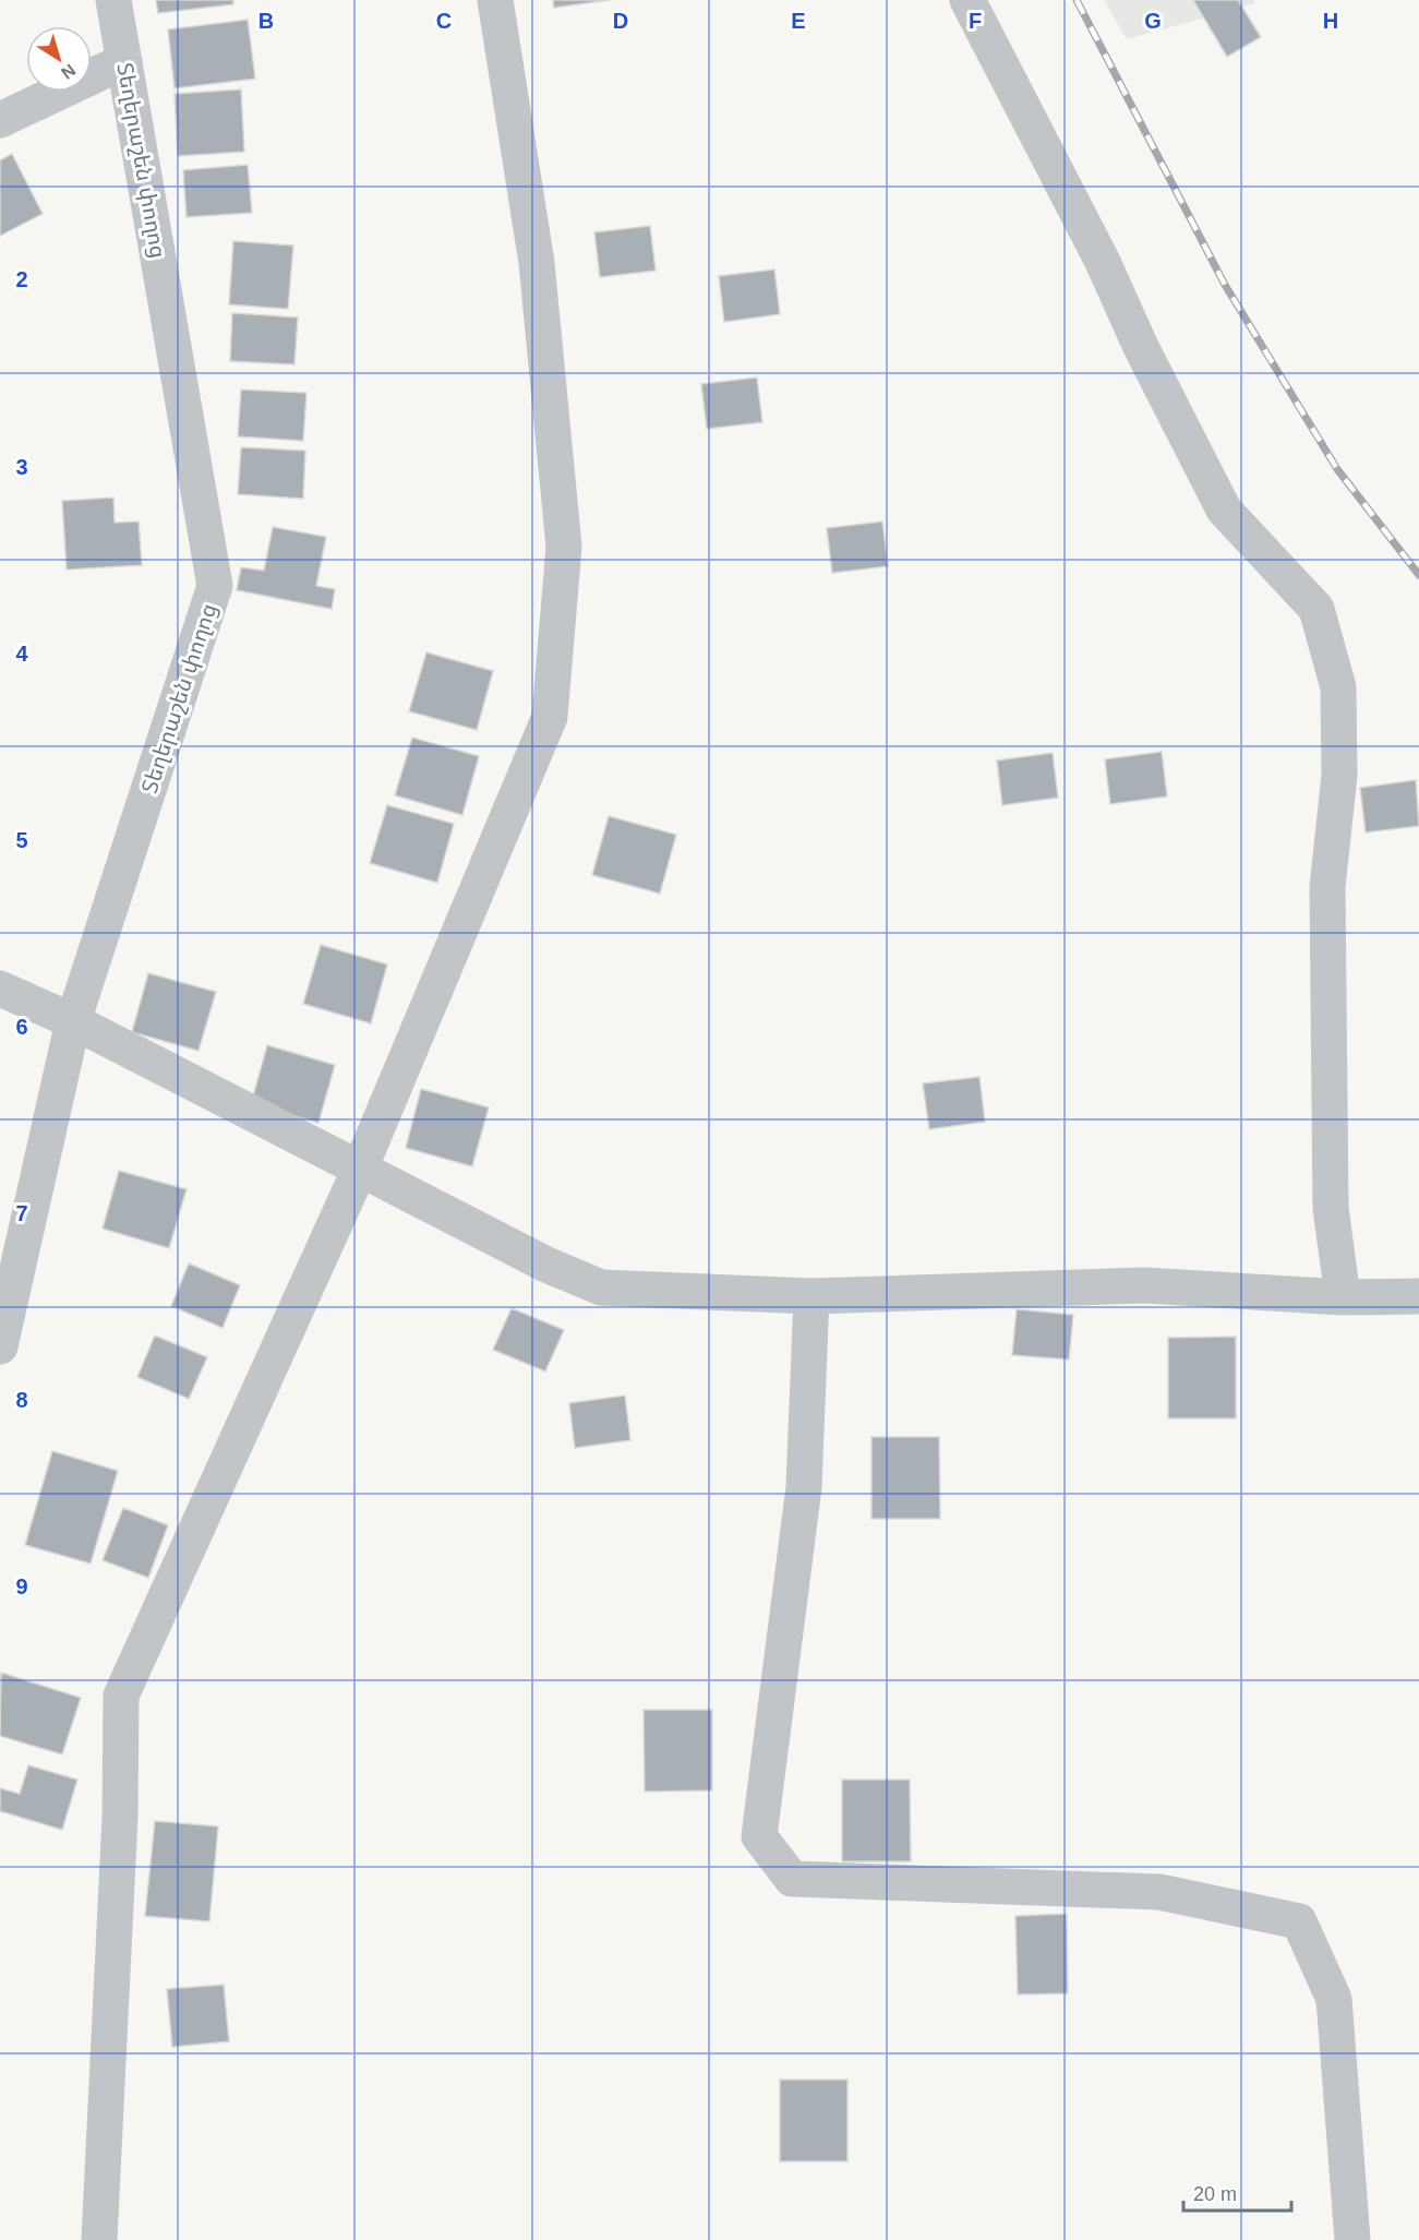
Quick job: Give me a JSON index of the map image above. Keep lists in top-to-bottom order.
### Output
{
  "streets": {
    "street": ["Տեղերաշեն փողոց"]
  },
  "scale_bar": "20 m",
  "north": "bottom right",
  "grid": {
    "columns": [
      "B",
      "C",
      "D",
      "E",
      "F",
      "G",
      "H"
    ],
    "rows": [
      "2",
      "3",
      "4",
      "5",
      "6",
      "7",
      "8",
      "9"
    ]
  }
}
